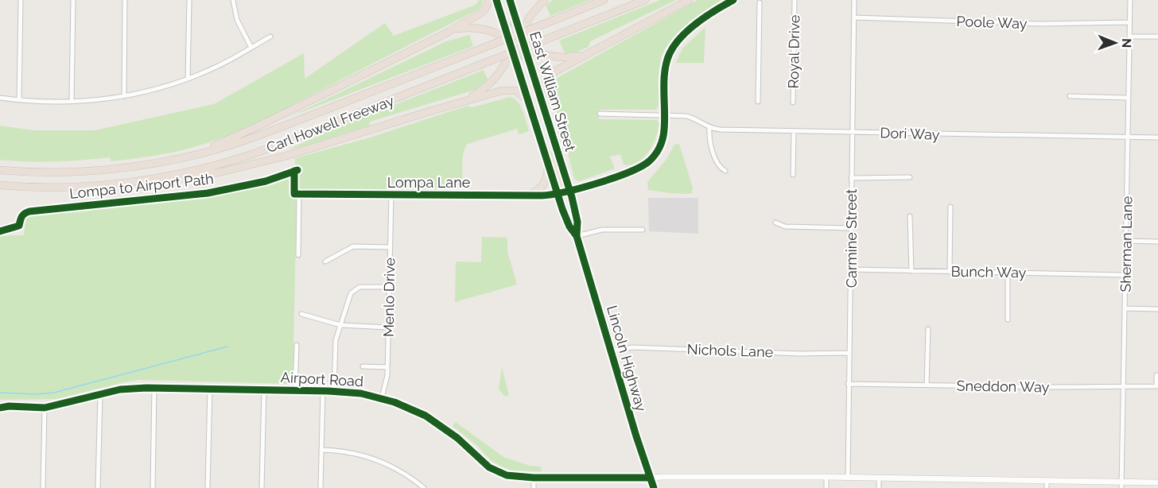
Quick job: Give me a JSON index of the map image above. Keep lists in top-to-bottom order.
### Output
{
  "streets": {
    "highway": ["East William Street", "Carl Howell Freeway", "Lincoln Highway"],
    "street": [
      "Poole Way",
      "Royal Drive",
      "Dori Way",
      "Lompa Lane",
      "Carmine Street",
      "Sherman Lane",
      "Bunch Way",
      "Menlo Drive",
      "Nichols Lane",
      "Airport Road",
      "Sneddon Way"
    ],
    "cycle path": ["Lompa to Airport Path"]
  },
  "crossings": [
    ["Poole Way", "Carmine Street"],
    ["Poole Way", "Sherman Lane"],
    ["East William Street", "Lompa Lane"],
    ["East William Street", "Lincoln Highway"],
    ["Dori Way", "Carmine Street"],
    ["Dori Way", "Sherman Lane"],
    ["Lompa Lane", "Menlo Drive"],
    ["Lompa Lane", "Lincoln Highway"],
    ["Carmine Street", "Bunch Way"],
    ["Carmine Street", "Nichols Lane"],
    ["Carmine Street", "Airport Road"],
    ["Carmine Street", "Sneddon Way"],
    ["Sherman Lane", "Bunch Way"],
    ["Sherman Lane", "Airport Road"],
    ["Sherman Lane", "Sneddon Way"],
    ["Menlo Drive", "Airport Road"],
    ["Nichols Lane", "Lincoln Highway"],
    ["Lincoln Highway", "Airport Road"]
  ],
  "north": "right"
}
